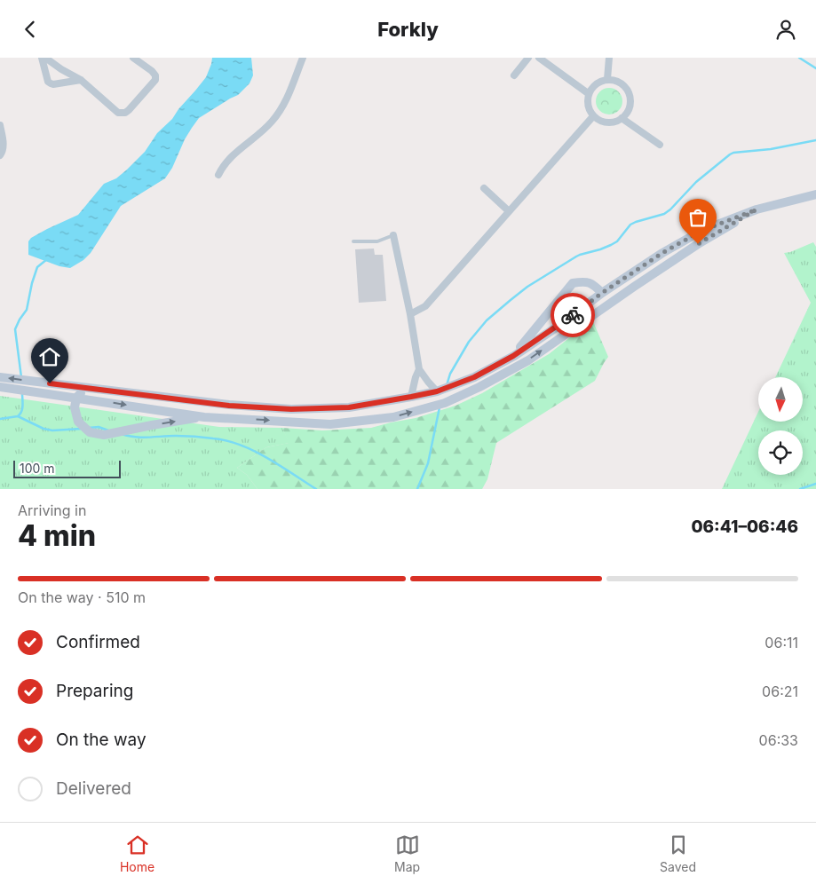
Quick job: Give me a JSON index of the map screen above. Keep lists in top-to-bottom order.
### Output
{
  "scale_bar": "100 m",
  "north": "bottom",
  "page": {
    "header": "Forkly",
    "scale": "100 m",
    "heading": ["4 min", "Arriving in", "06:41–06:46"],
    "bar": "On the way · 510 m",
    "list": [
      ["Confirmed", "06:11"],
      ["Preparing", "06:21"],
      ["On the way", "06:33"],
      "Delivered"
    ],
    "tabs": ["Home", "Map", "Saved"]
  }
}
